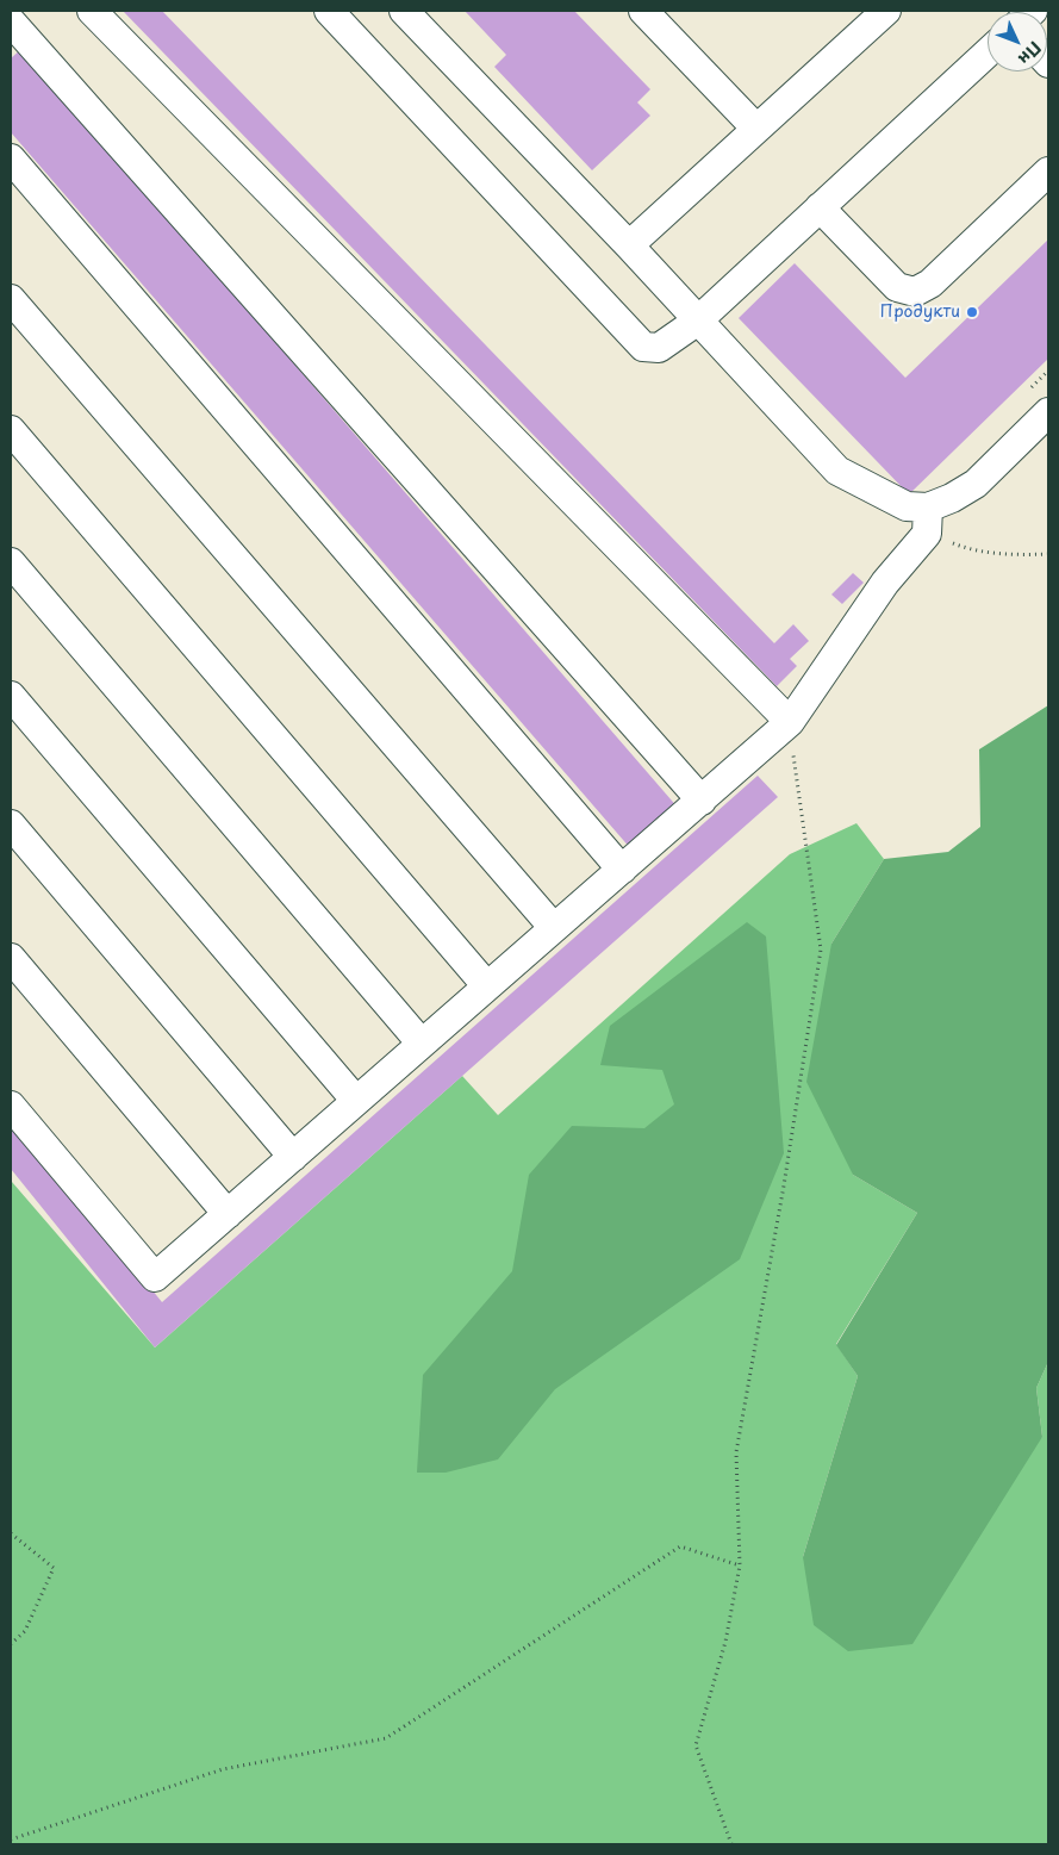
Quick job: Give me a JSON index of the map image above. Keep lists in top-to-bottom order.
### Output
{
  "places": ["Продукти"],
  "north": "bottom right"
}
